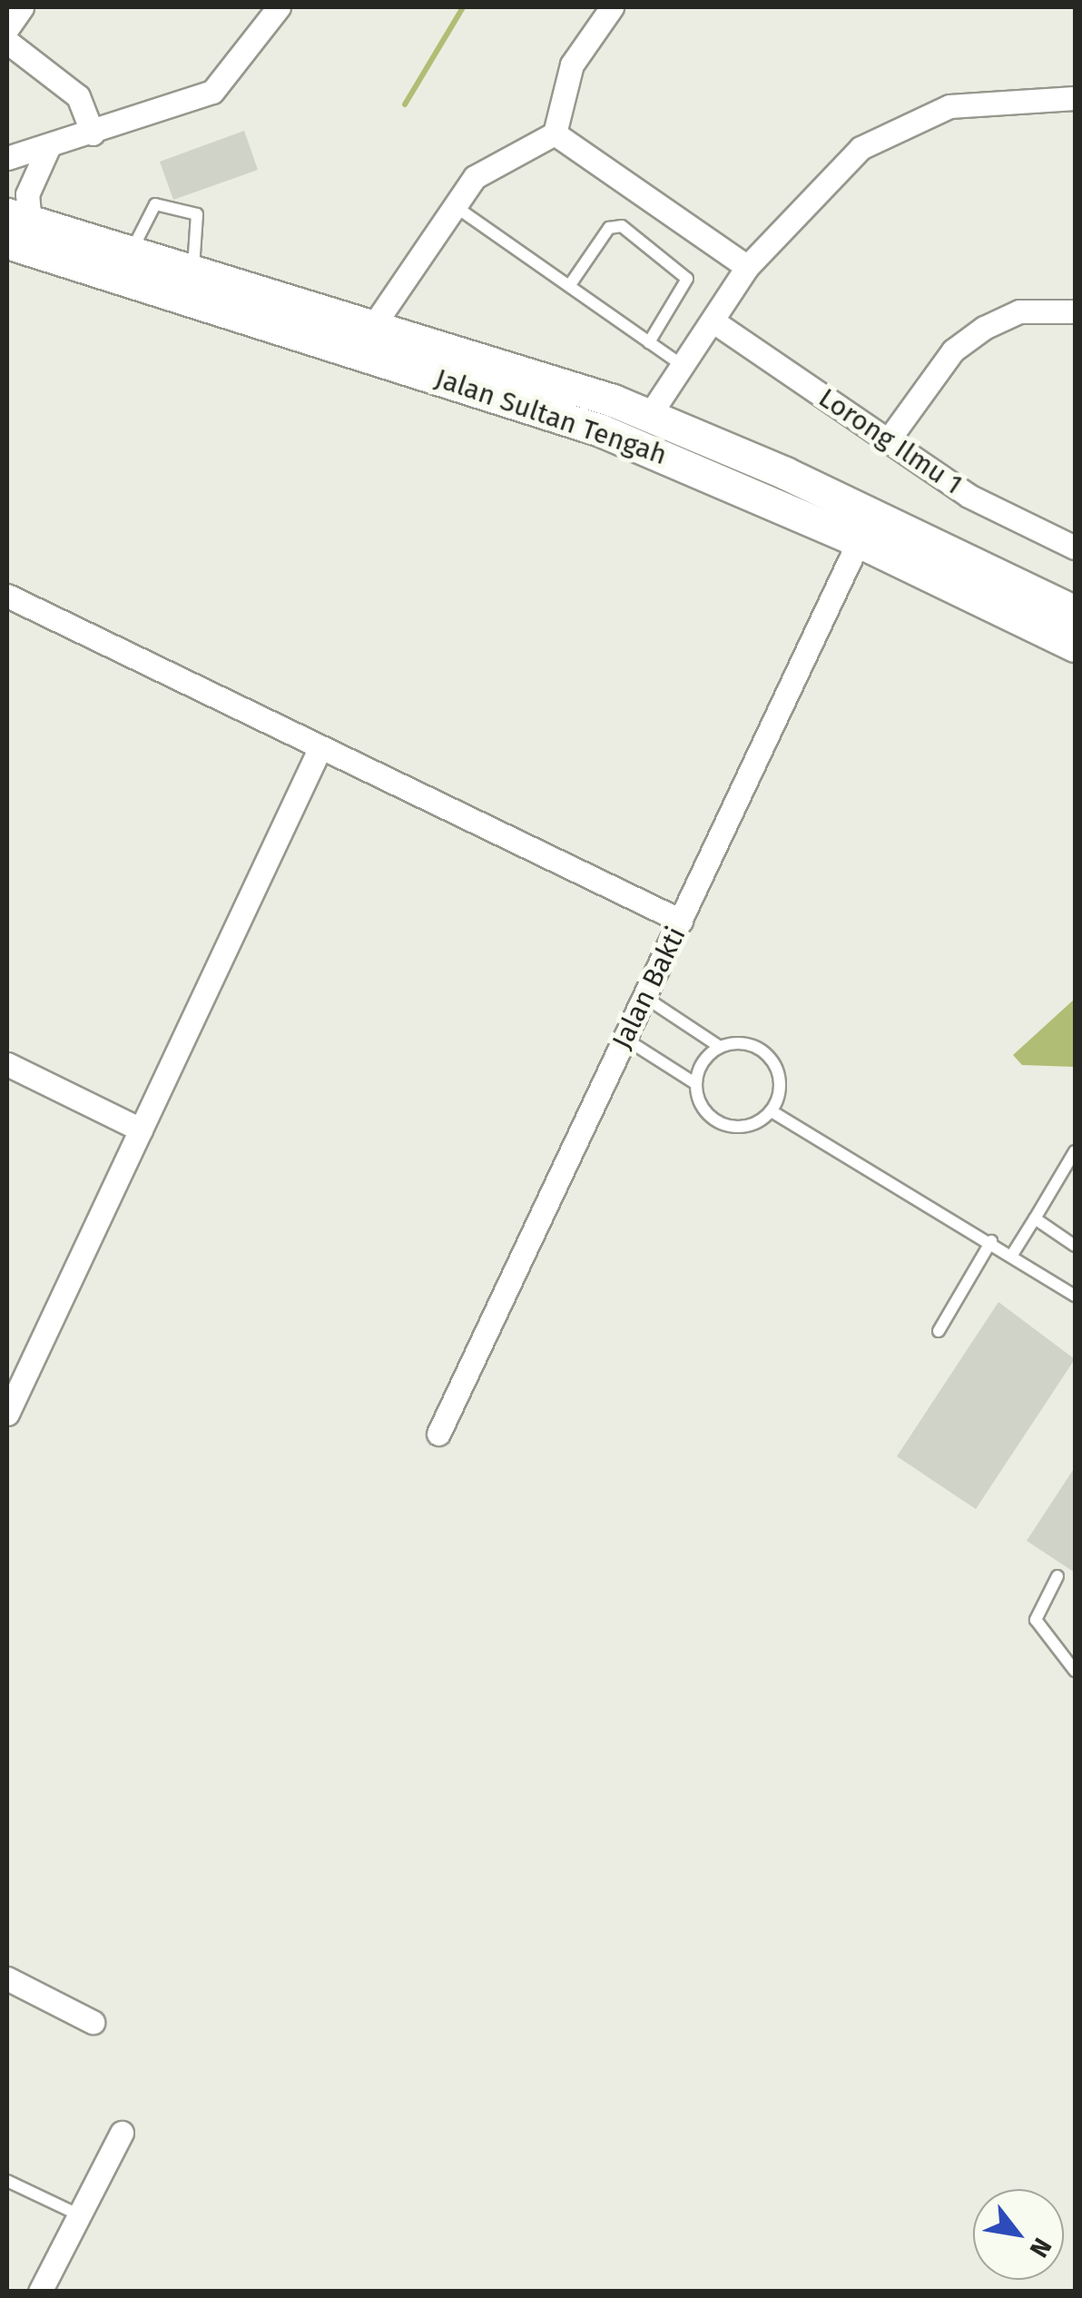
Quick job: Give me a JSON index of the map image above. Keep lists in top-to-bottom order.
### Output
{
  "streets": {
    "main road": ["Jalan Sultan Tengah"],
    "street": ["Lorong Ilmu 1", "Jalan Bakti"]
  },
  "crossings": [
    ["Jalan Sultan Tengah", "Jalan Bakti"]
  ],
  "north": "bottom right"
}
